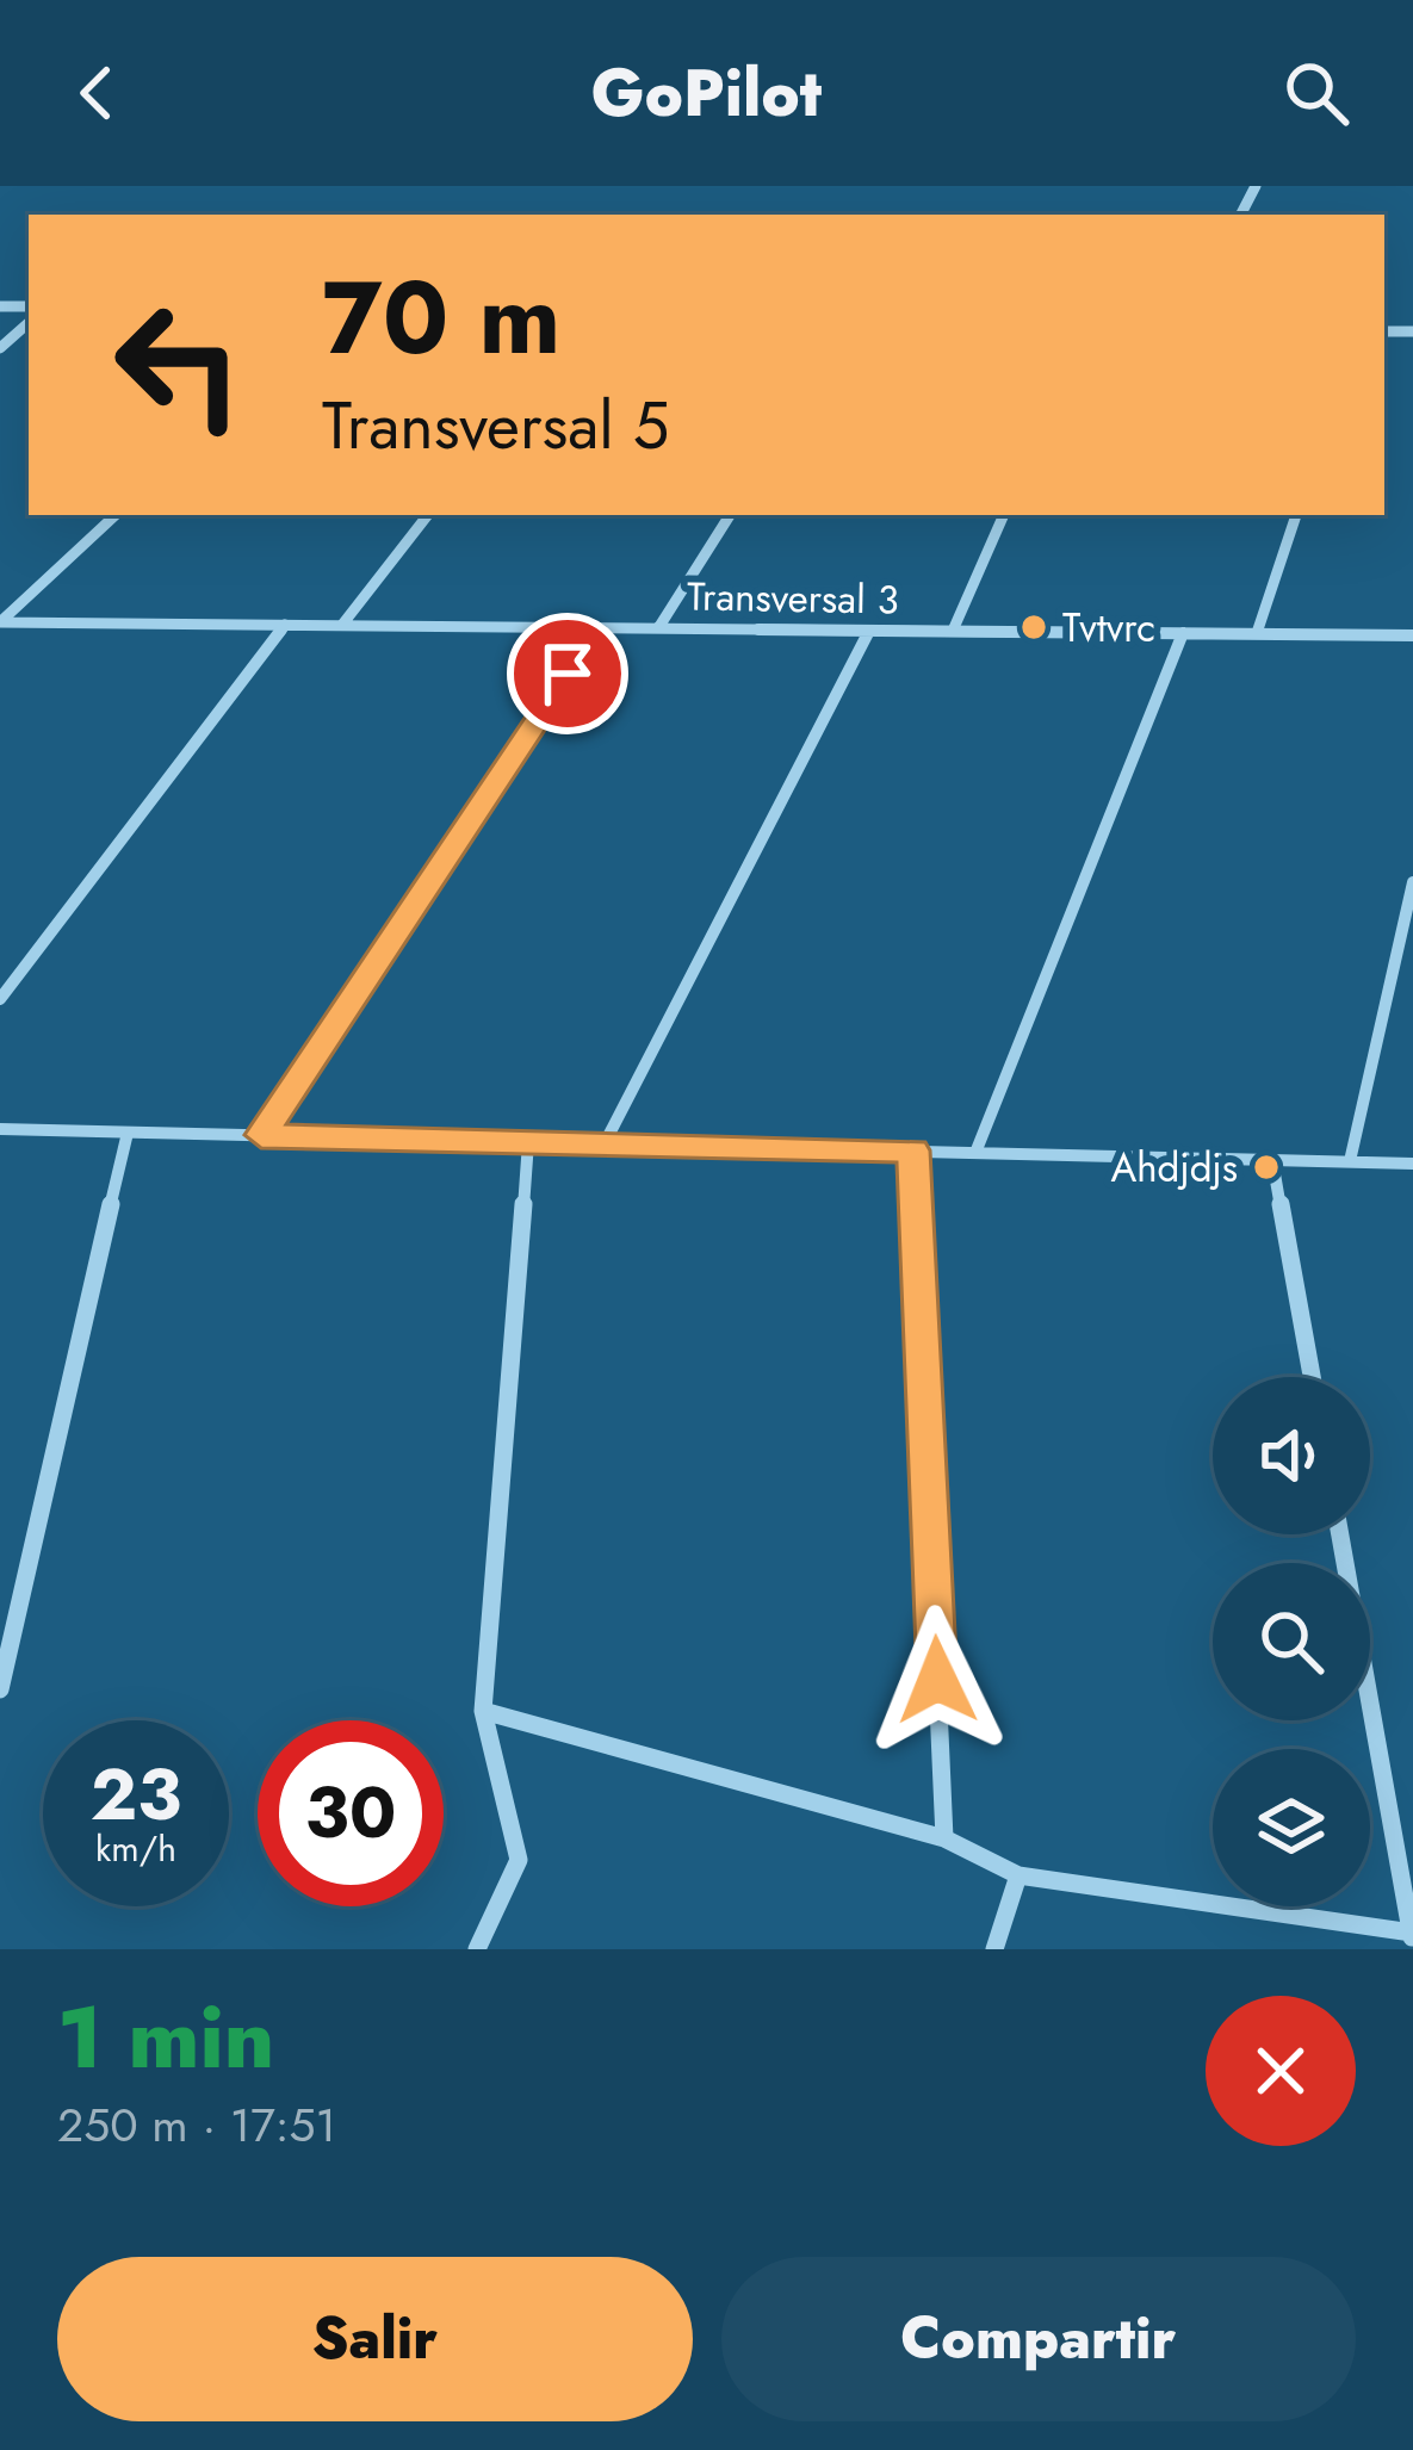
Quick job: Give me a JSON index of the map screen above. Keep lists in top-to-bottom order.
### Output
{
  "streets": {
    "street": ["Transversal 3"]
  },
  "places": ["Tvtvrc", "Ahdjdjs"],
  "page": {
    "header": "GoPilot",
    "turn": ["70 m", "Transversal 5"],
    "speed": "23 km/h",
    "limit": "30",
    "heading": ["1 min", "250 m · 17:51"],
    "buttons": ["Salir", "Compartir"]
  }
}
